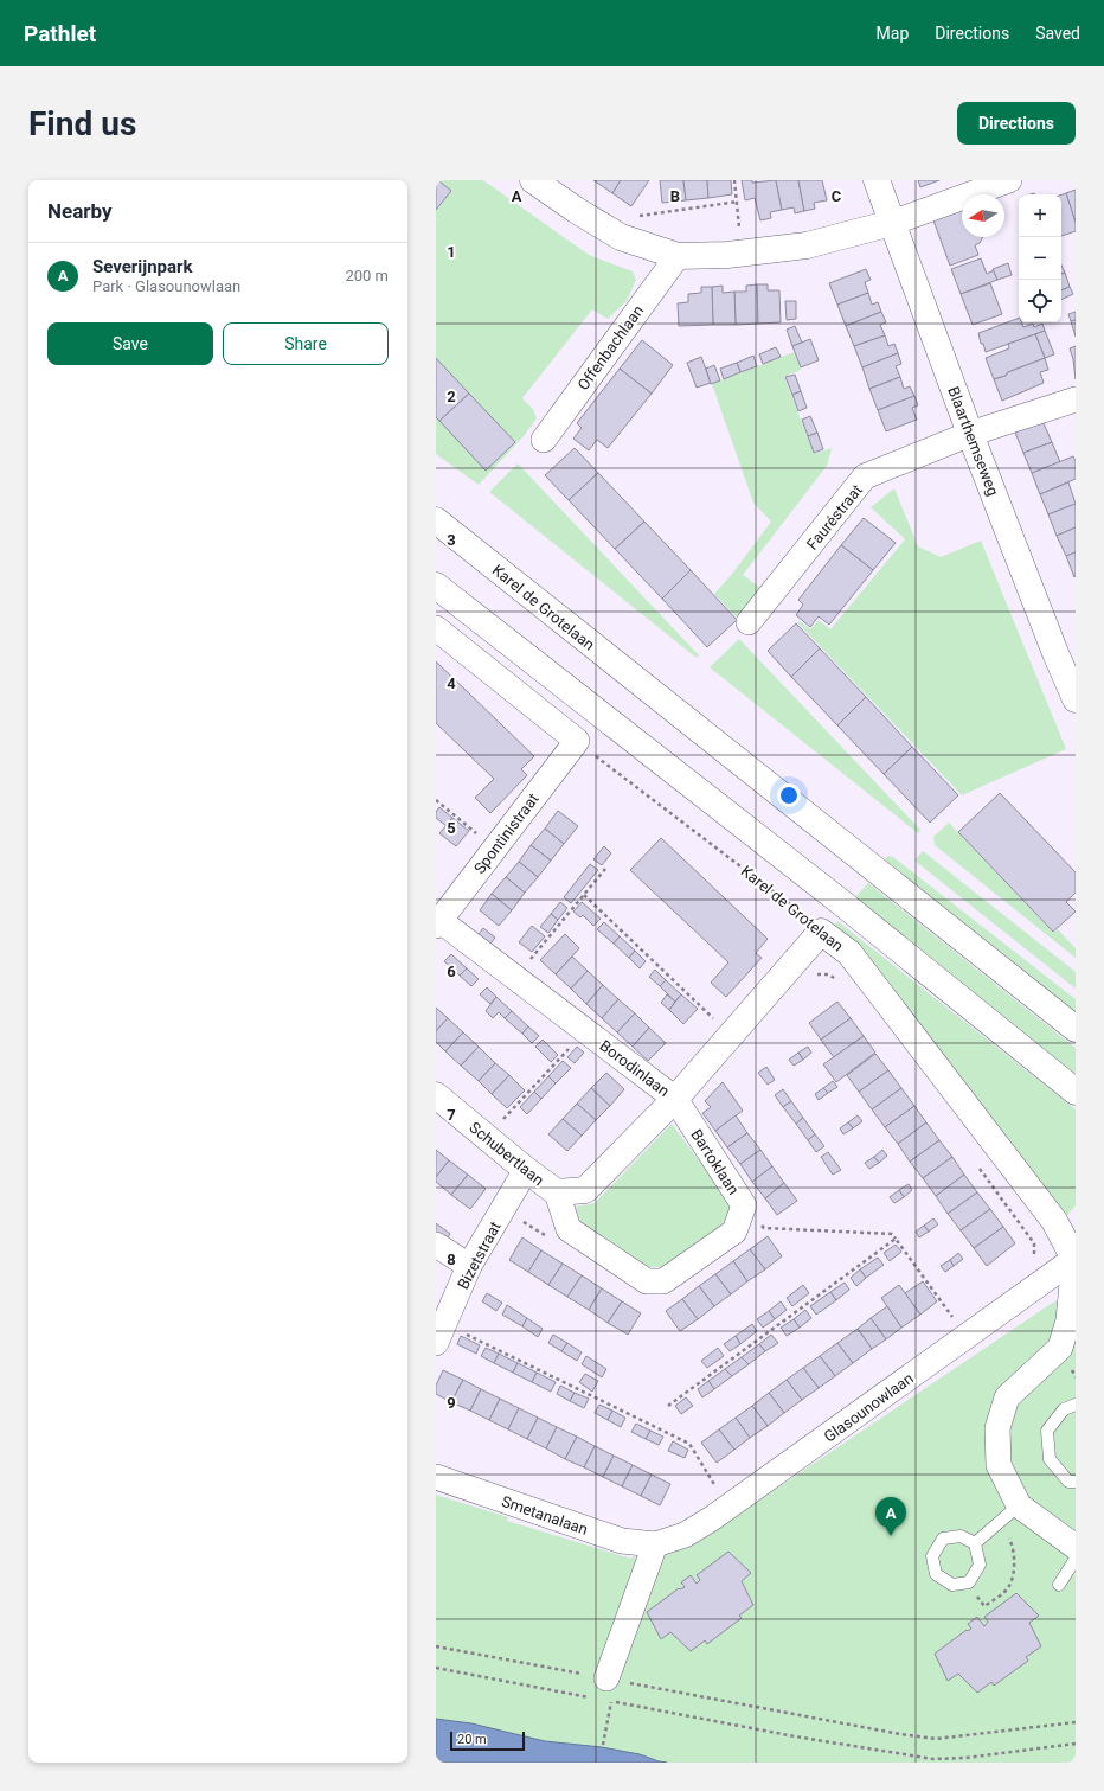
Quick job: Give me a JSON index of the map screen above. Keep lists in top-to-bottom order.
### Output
{
  "streets": {
    "street": [
      "Offenbachlaan",
      "Blaarthemseweg",
      "Fauréstraat",
      "Karel de Grotelaan",
      "Spontinistraat",
      "Borodinlaan",
      "Schubertlaan",
      "Bartoklaan",
      "Bizetstraat",
      "Glasounowlaan",
      "Smetanalaan"
    ]
  },
  "crossings": [
    ["Blaarthemseweg", "Fauréstraat"],
    ["Karel de Grotelaan", "Spontinistraat"],
    ["Karel de Grotelaan", "Borodinlaan"],
    ["Karel de Grotelaan", "Glasounowlaan"],
    ["Spontinistraat", "Borodinlaan"],
    ["Borodinlaan", "Bartoklaan"],
    ["Schubertlaan", "Bartoklaan"],
    ["Schubertlaan", "Bizetstraat"],
    ["Glasounowlaan", "Smetanalaan"]
  ],
  "scale_bar": "20 m",
  "north": "left",
  "page": {
    "header": "Pathlet",
    "nav": ["Map", "Directions", "Saved"],
    "buttons": [
      "Directions",
      ["Save", "Share"]
    ],
    "title": "Find us",
    "heading": "Nearby",
    "map_buttons": ["+", "−"],
    "list": [
      {
        "mark": "A",
        "name": "Severijnpark",
        "note": "Park · Glasounowlaan",
        "value": "200 m"
      }
    ],
    "pins": "A",
    "scale": "20 m"
  },
  "grid": {
    "columns": ["A", "B", "C"],
    "rows": [
      "1",
      "2",
      "3",
      "4",
      "5",
      "6",
      "7",
      "8",
      "9"
    ]
  }
}
